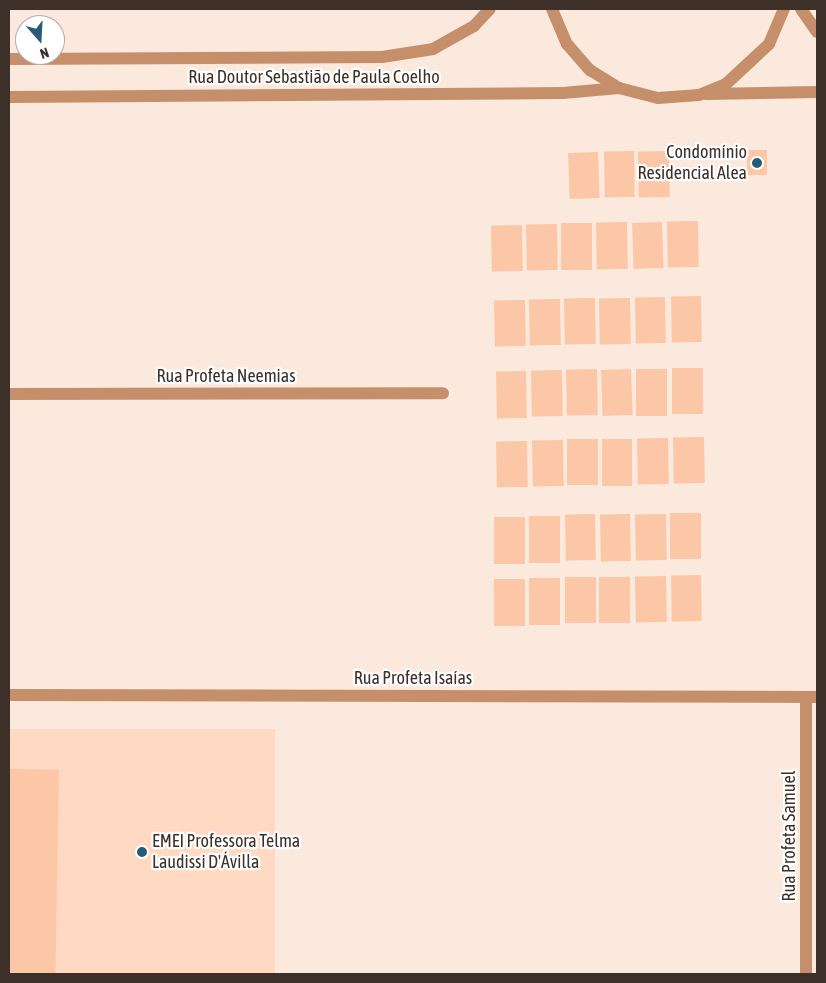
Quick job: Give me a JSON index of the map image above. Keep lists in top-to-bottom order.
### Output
{
  "streets": {
    "street": [
      "Rua Doutor Sebastião de Paula Coelho",
      "Rua Profeta Neemias",
      "Rua Profeta Isaías",
      "Rua Profeta Samuel"
    ]
  },
  "crossings": [
    ["Rua Profeta Isaías", "Rua Profeta Samuel"]
  ],
  "places": ["Condomínio Residencial Alea", "EMEI Professora Telma Laudissi D'Ávilla"],
  "north": "bottom"
}
